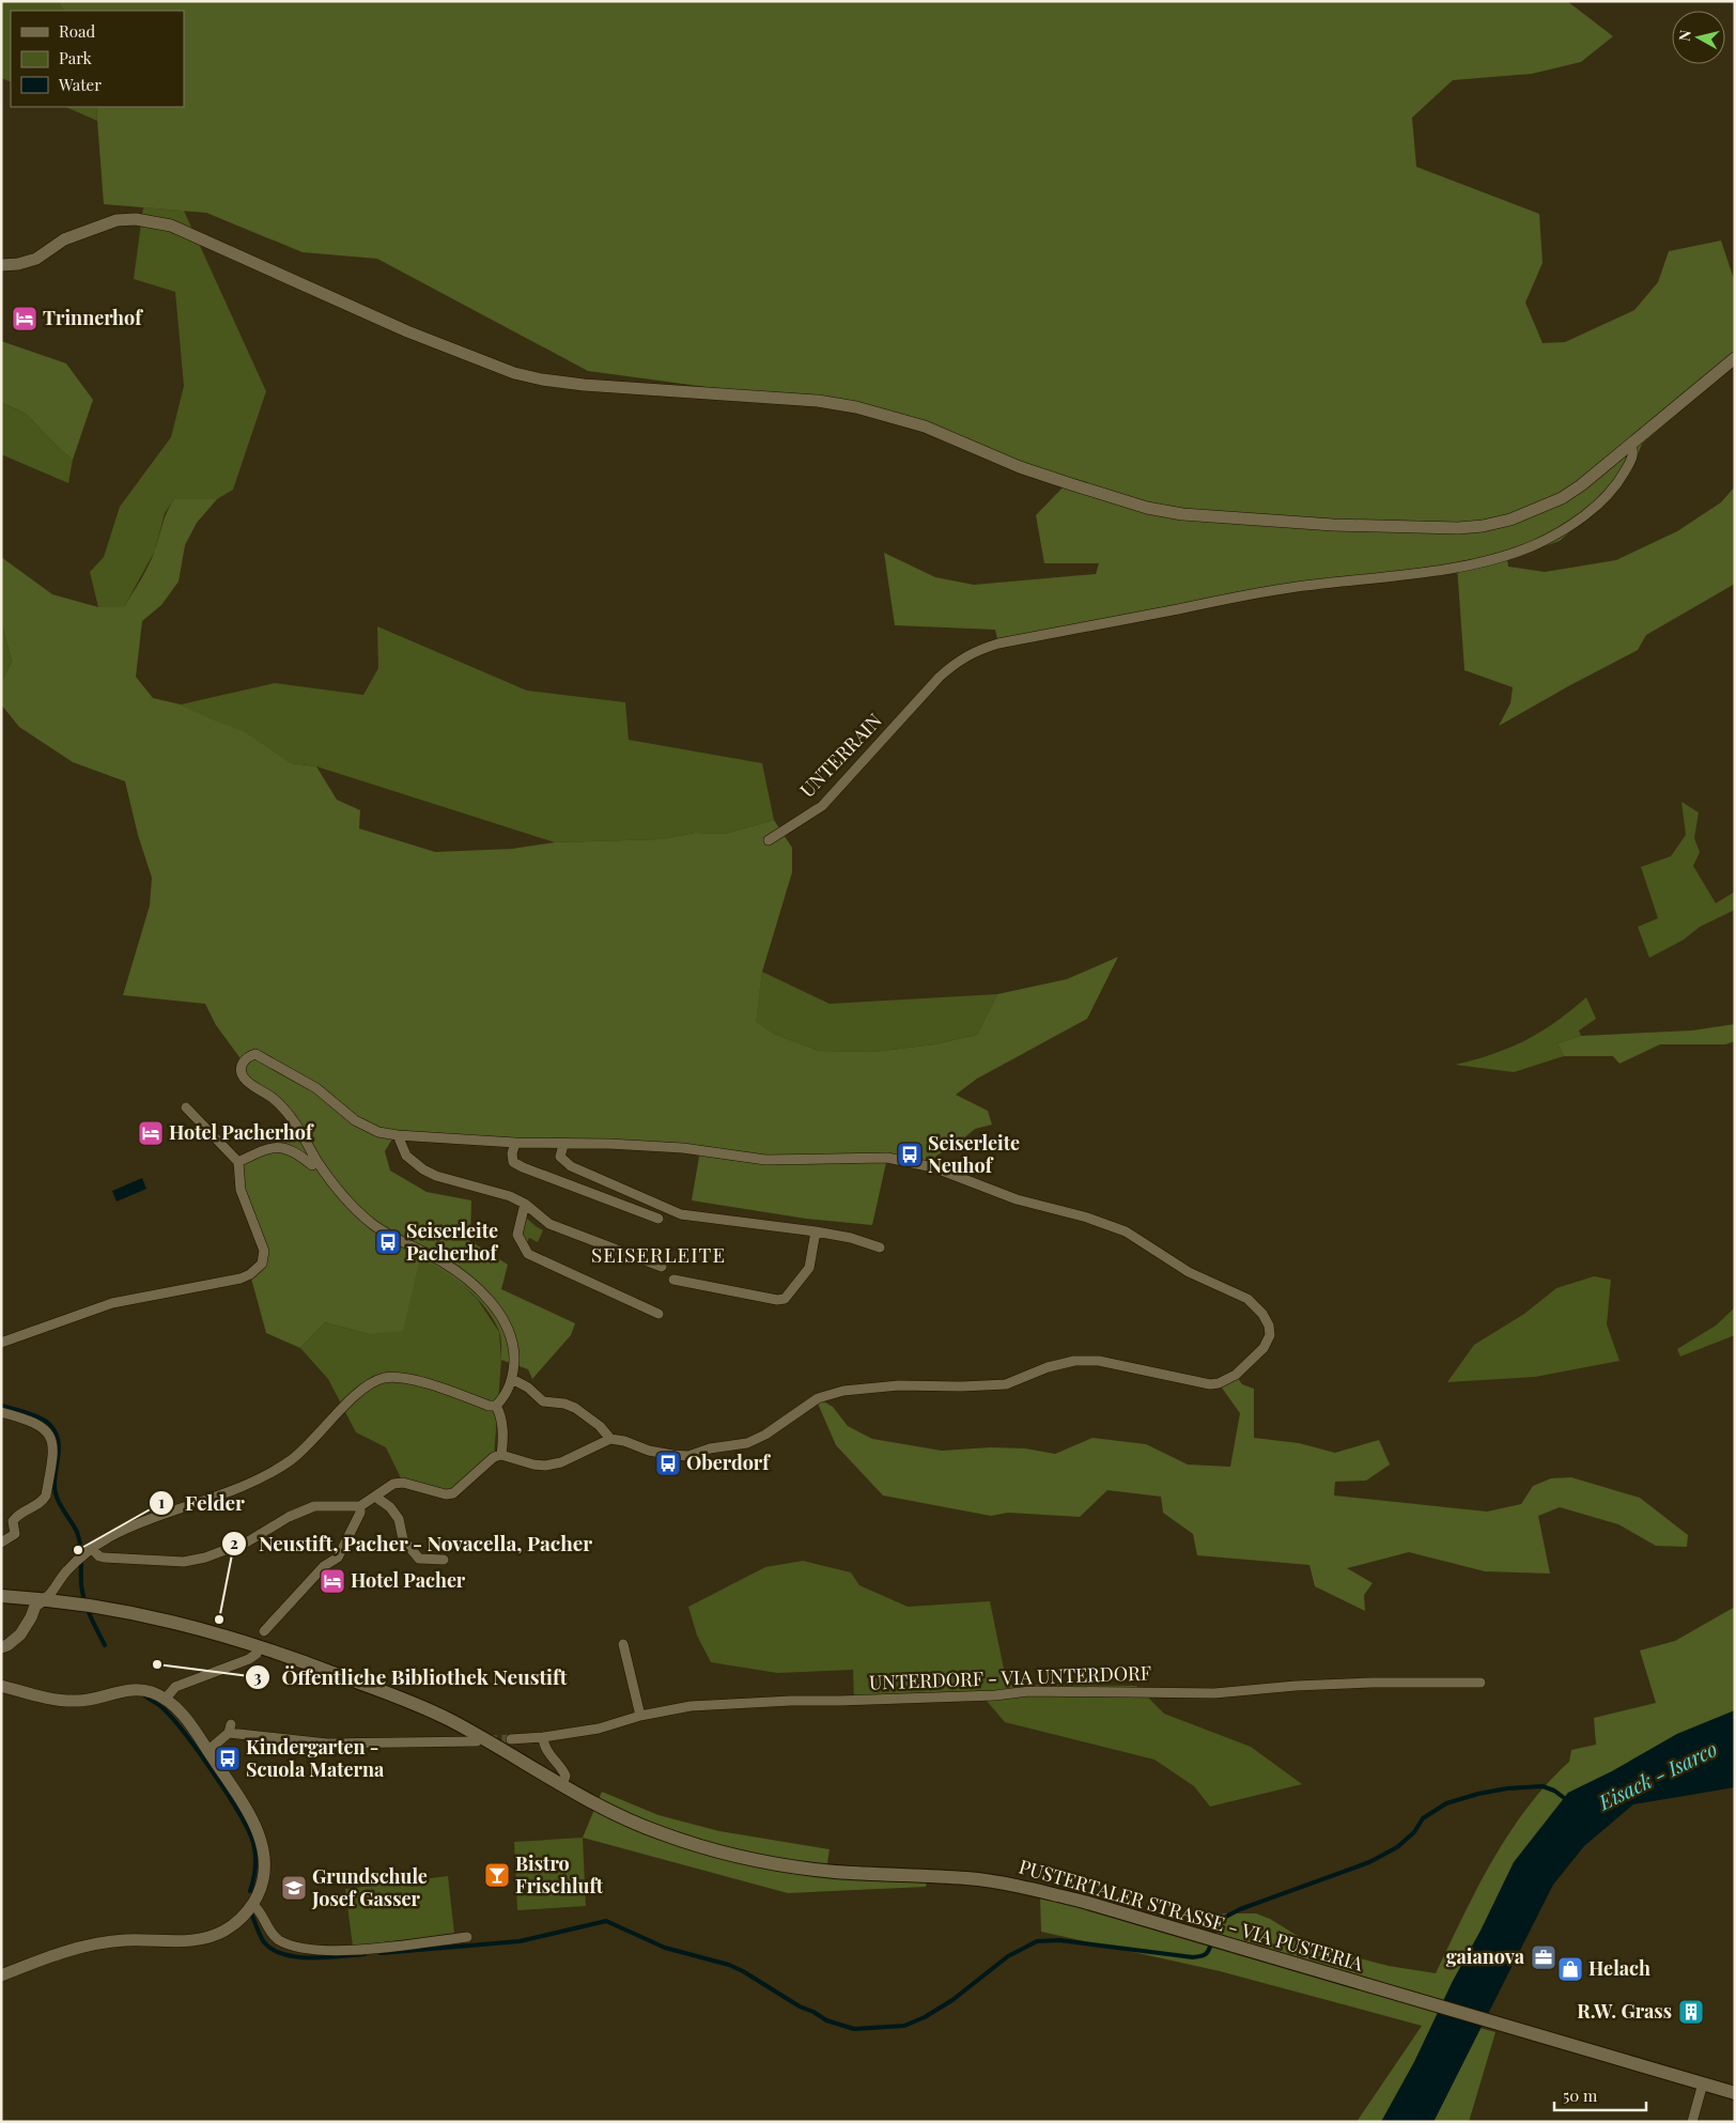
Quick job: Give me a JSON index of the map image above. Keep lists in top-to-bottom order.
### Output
{
  "streets": {
    "main road": ["PUSTERTALER STRASSE - VIA PUSTERIA"],
    "street": ["UNTERRAIN", "UNTERDORF - VIA UNTERDORF"]
  },
  "districts": ["SEISERLEITE"],
  "water": ["Eisack - Isarco"],
  "places": {
    "hotel": ["Trinnerhof", "Hotel Pacherhof", "Hotel Pacher"],
    "bus stop": [
      "Seiserleite Neuhof",
      "Seiserleite Pacherhof",
      "Oberdorf",
      "Kindergarten - Scuola Materna"
    ],
    "other": ["Felder", "Neustift, Pacher - Novacella, Pacher", "Öffentliche Bibliothek Neustift"],
    "bar": ["Bistro Frischluft"],
    "school or university": ["Grundschule Josef Gasser"],
    "office": ["gaianova"],
    "shop": ["Helach"],
    "building": ["R.W. Grass"]
  },
  "legend": ["Road", "Park", "Water"],
  "scale_bar": "50 m",
  "north": "left"
}
